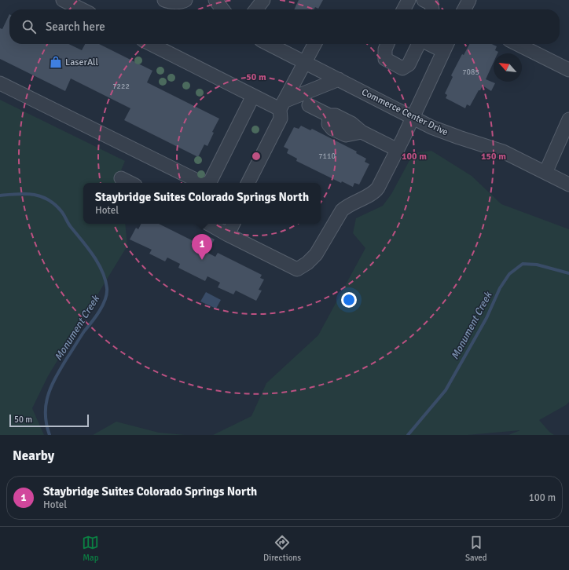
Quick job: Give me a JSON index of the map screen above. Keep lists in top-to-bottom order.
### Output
{
  "streets": {
    "street": ["Commerce Center Drive"]
  },
  "water": ["Monument Creek"],
  "places": {
    "shop": ["LaserAll"]
  },
  "house_numbers": ["7085", "7222", "7110"],
  "scale_bar": "50 m",
  "north": "top left",
  "page": {
    "search": "Search here",
    "popup": ["Staybridge Suites Colorado Springs North", "Hotel"],
    "pins": "1",
    "scale": "50 m",
    "heading": "Nearby",
    "list": [
      {
        "mark": "1",
        "name": "Staybridge Suites Colorado Springs North",
        "note": "Hotel",
        "value": "100 m"
      }
    ],
    "nav": ["Map", "Directions", "Saved"]
  },
  "rings": ["50 m", "100 m", "150 m"]
}
